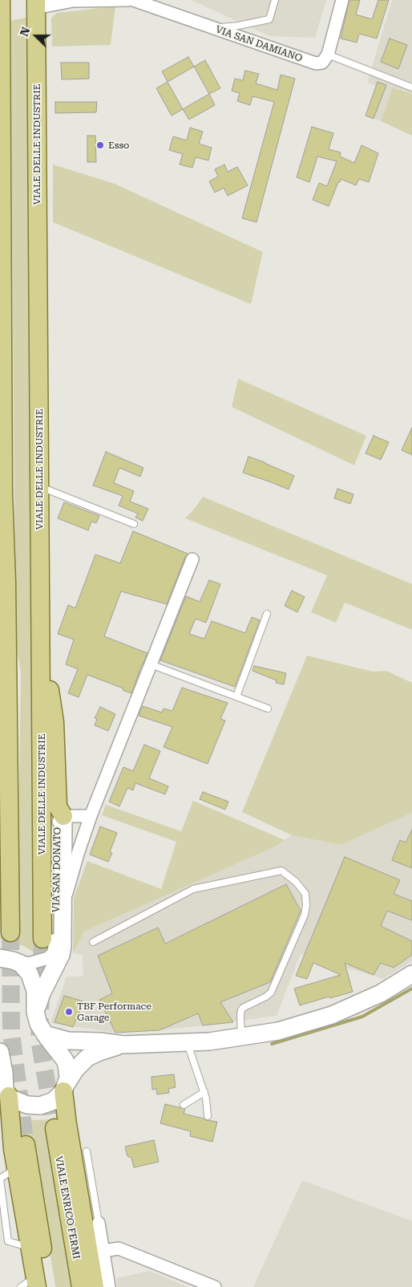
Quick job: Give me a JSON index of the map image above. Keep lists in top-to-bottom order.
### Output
{
  "streets": {
    "main road": ["VIALE DELLE INDUSTRIE", "VIALE ENRICO FERMI"],
    "street": ["VIA SAN DAMIANO", "VIA SAN DONATO"]
  },
  "places": ["Esso", "TBF Performace Garage"],
  "north": "left"
}
